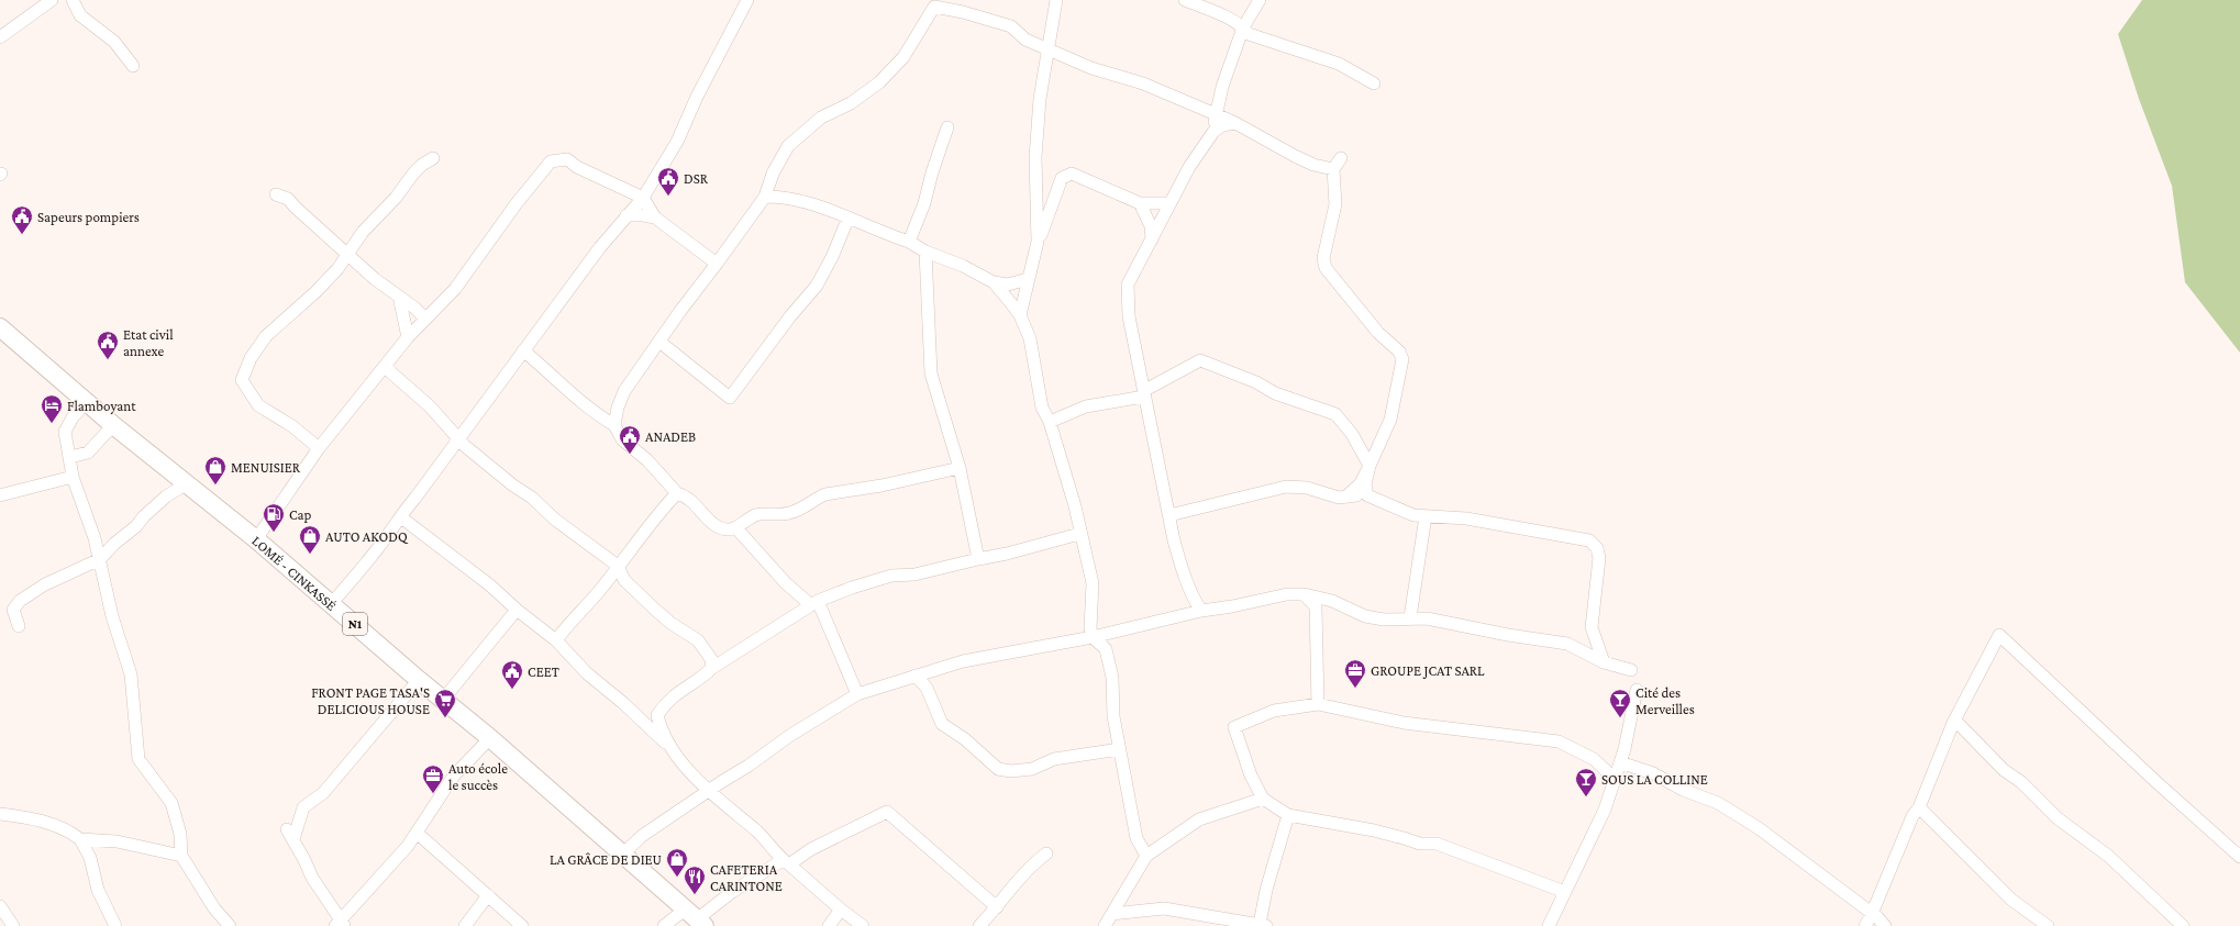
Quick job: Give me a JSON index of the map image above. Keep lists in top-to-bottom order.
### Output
{
  "streets": {
    "highway": ["LOMÉ - CINKASSÉ", "N1"]
  },
  "places": {
    "public building": [
      "DSR",
      "Sapeurs pompiers",
      "Etat civil annexe",
      "ANADEB",
      "CEET"
    ],
    "hotel": ["Flamboyant"],
    "shop": ["MENUISIER", "AUTO AKODQ", "LA GRÂCE DE DIEU"],
    "fuel station": ["Cap"],
    "office": ["GROUPE JCAT SARL", "Auto école le succès"],
    "supermarket": ["FRONT PAGE TASA'S DELICIOUS HOUSE"],
    "bar": ["Cité des Merveilles", "SOUS LA COLLINE"],
    "restaurant": ["CAFETERIA CARINTONE"]
  }
}
